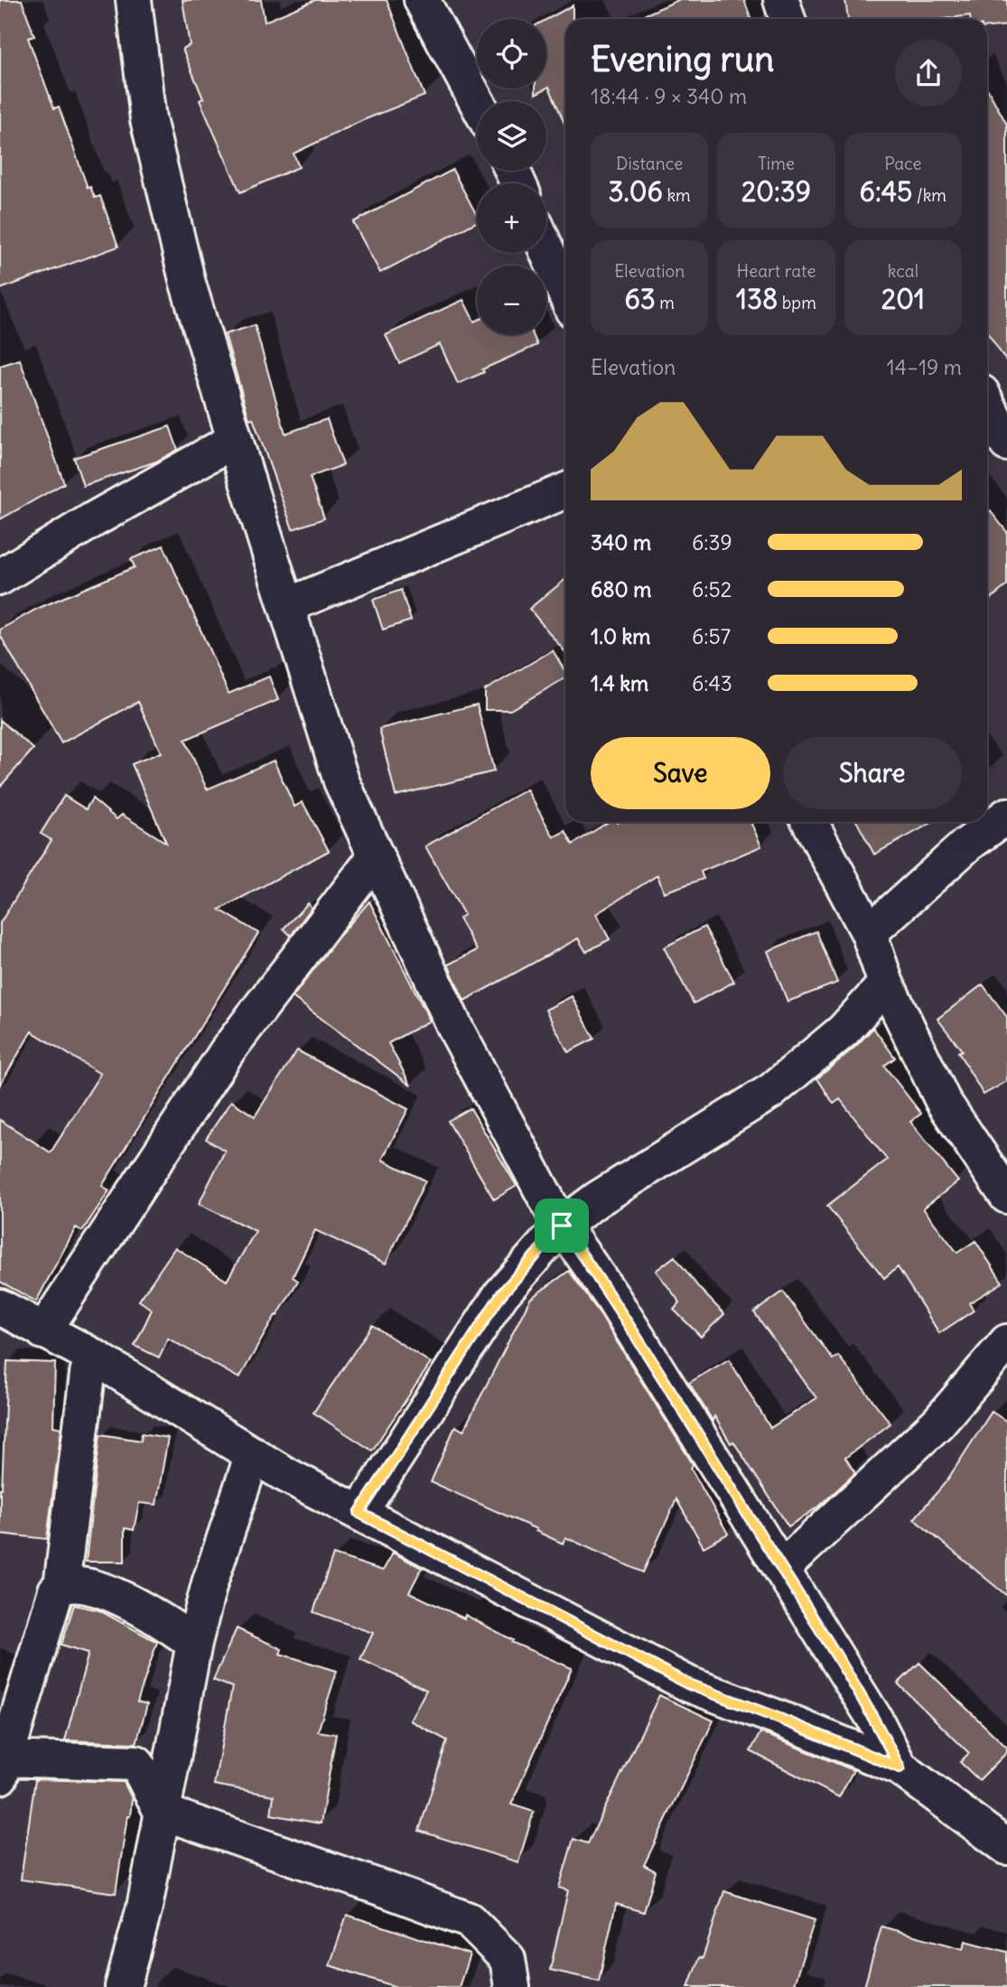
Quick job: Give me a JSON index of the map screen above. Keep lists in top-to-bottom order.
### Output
{
  "page": {
    "map_buttons": ["+", "−"],
    "heading": ["Evening run", "18:44 · 9 × 340 m"],
    "stats": [
      ["Distance", "3.06 km"],
      ["Time", "20:39"],
      ["Pace", "6:45 /km"],
      ["Elevation", "63 m"],
      ["Heart rate", "138 bpm"],
      ["kcal", "201"]
    ],
    "chart": ["Elevation", "14–19 m"],
    "list": [
      {
        "name": "340 m",
        "note": "6:39"
      },
      {
        "name": "680 m",
        "note": "6:52"
      },
      {
        "name": "1.0 km",
        "note": "6:57"
      },
      {
        "name": "1.4 km",
        "note": "6:43"
      }
    ],
    "buttons": ["Save", "Share"]
  }
}
